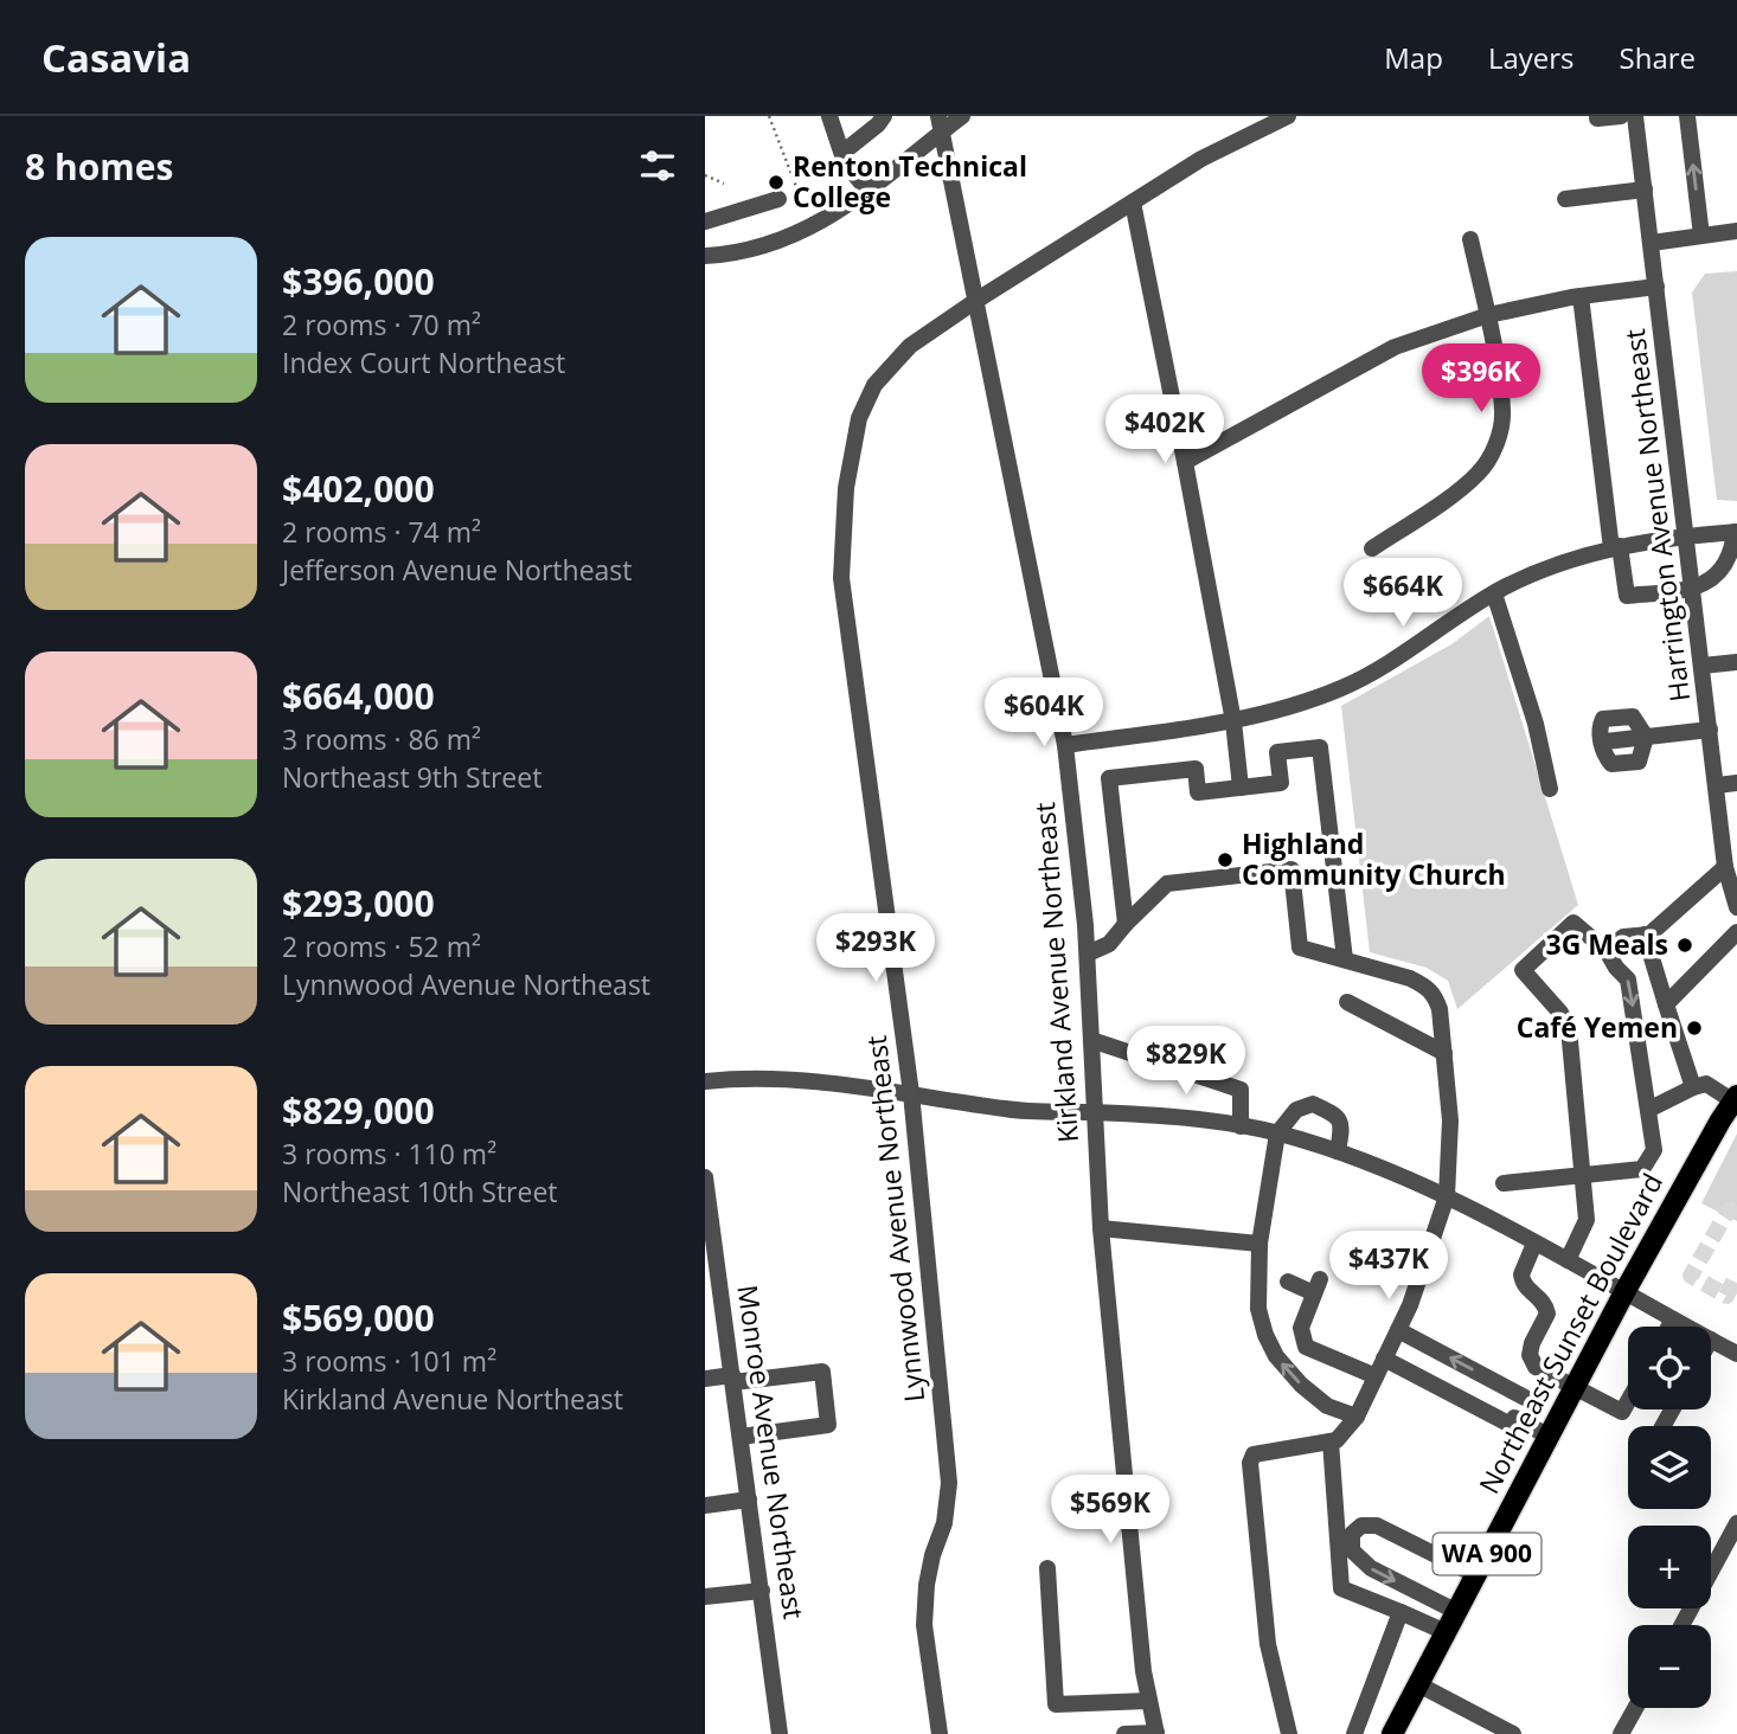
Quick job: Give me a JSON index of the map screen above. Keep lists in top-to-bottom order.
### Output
{
  "streets": {
    "main road": ["Northeast Sunset Boulevard", "WA 900"],
    "street": [
      "Harrington Avenue Northeast",
      "Kirkland Avenue Northeast",
      "Lynnwood Avenue Northeast",
      "Monroe Avenue Northeast"
    ]
  },
  "crossings": [
    ["Kirkland Avenue Northeast", "Lynnwood Avenue Northeast"]
  ],
  "places": [
    "Renton Technical College",
    "Highland Community Church",
    "3G Meals",
    "Café Yemen"
  ],
  "page": {
    "header": "Casavia",
    "nav": ["Map", "Layers", "Share"],
    "heading": "8 homes",
    "list": [
      {
        "name": "$396,000",
        "note": "2 rooms · 70 m² · Index Court Northeast"
      },
      {
        "name": "$402,000",
        "note": "2 rooms · 74 m² · Jefferson Avenue Northeast"
      },
      {
        "name": "$664,000",
        "note": "3 rooms · 86 m² · Northeast 9th Street"
      },
      {
        "name": "$293,000",
        "note": "2 rooms · 52 m² · Lynnwood Avenue Northeast"
      },
      {
        "name": "$829,000",
        "note": "3 rooms · 110 m² · Northeast 10th Street"
      },
      {
        "name": "$569,000",
        "note": "3 rooms · 101 m² · Kirkland Avenue Northeast"
      }
    ],
    "price": [
      "$396K",
      "$402K",
      "$664K",
      "$604K",
      "$293K",
      "$829K",
      "$437K",
      "$569K"
    ],
    "map_buttons": ["+", "−"]
  }
}
